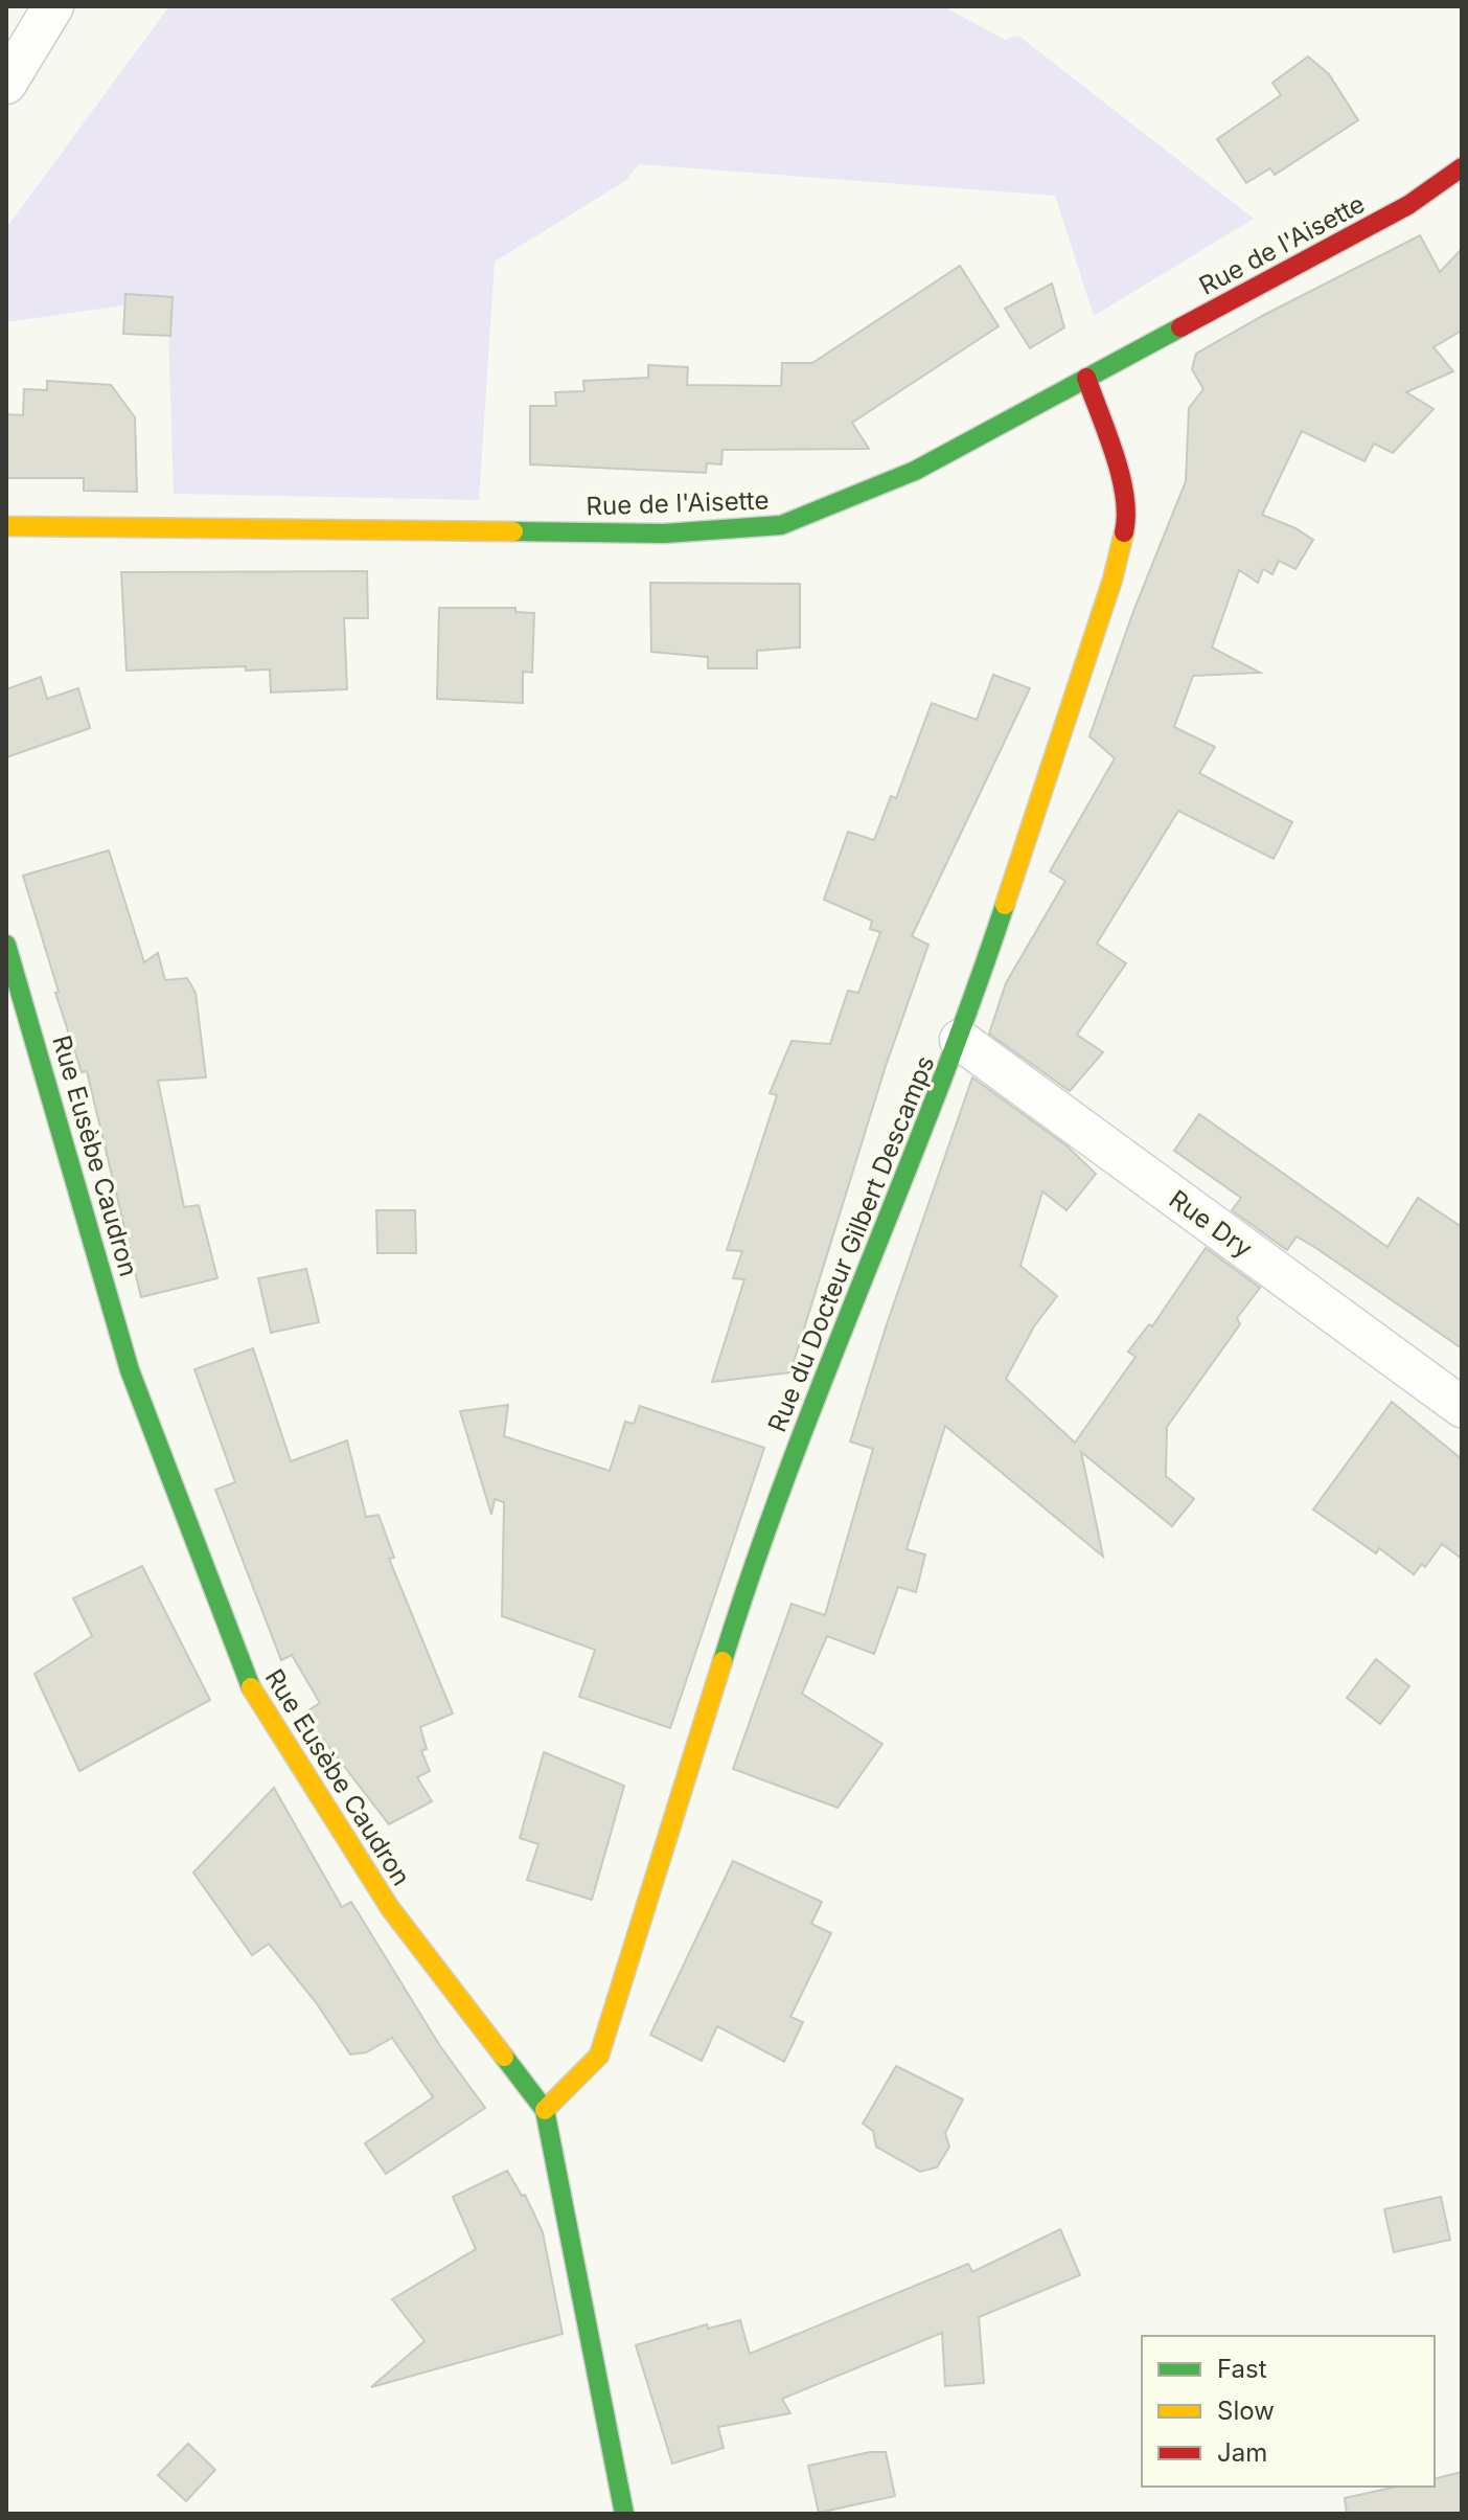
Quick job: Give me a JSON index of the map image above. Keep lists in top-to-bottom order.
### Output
{
  "streets": {
    "street": [
      "Rue de l'Aisette",
      "Rue Eusèbe Caudron",
      "Rue Dry",
      "Rue du Docteur Gilbert Descamps"
    ]
  },
  "crossings": [
    ["Rue de l'Aisette", "Rue du Docteur Gilbert Descamps"],
    ["Rue Eusèbe Caudron", "Rue du Docteur Gilbert Descamps"],
    ["Rue Dry", "Rue du Docteur Gilbert Descamps"]
  ],
  "legend": ["Fast", "Slow", "Jam"]
}
